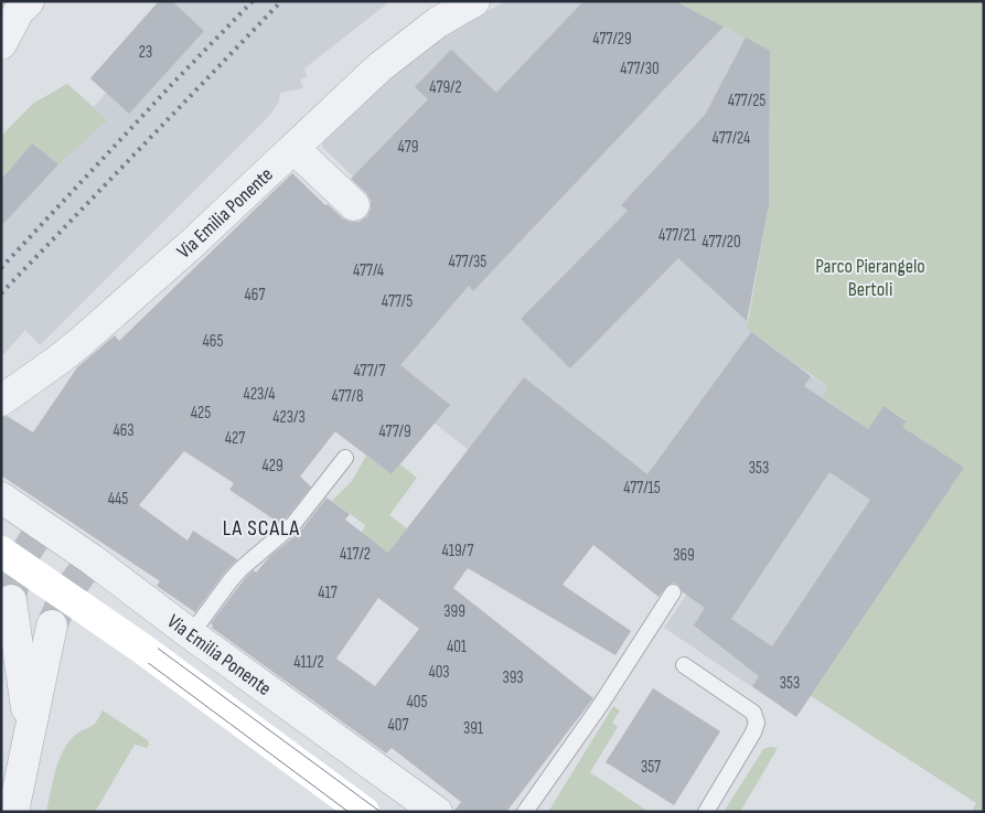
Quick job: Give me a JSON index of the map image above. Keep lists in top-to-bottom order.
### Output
{
  "streets": {
    "street": ["Via Emilia Ponente"]
  },
  "districts": ["LA SCALA"],
  "parks": ["Parco Pierangelo Bertoli"],
  "house_numbers": [
    "477/29",
    "23",
    "477/30",
    "479/2",
    "477/25",
    "477/24",
    "479",
    "477/21",
    "477/20",
    "477/35",
    "477/4",
    "467",
    "477/5",
    "465",
    "477/7",
    "423/4",
    "477/8",
    "425",
    "423/3",
    "463",
    "477/9",
    "427",
    "429",
    "353",
    "477/15",
    "445",
    "419/7",
    "417/2",
    "369",
    "417",
    "399",
    "401",
    "411/2",
    "403",
    "393",
    "353",
    "405",
    "407",
    "391",
    "357"
  ]
}
